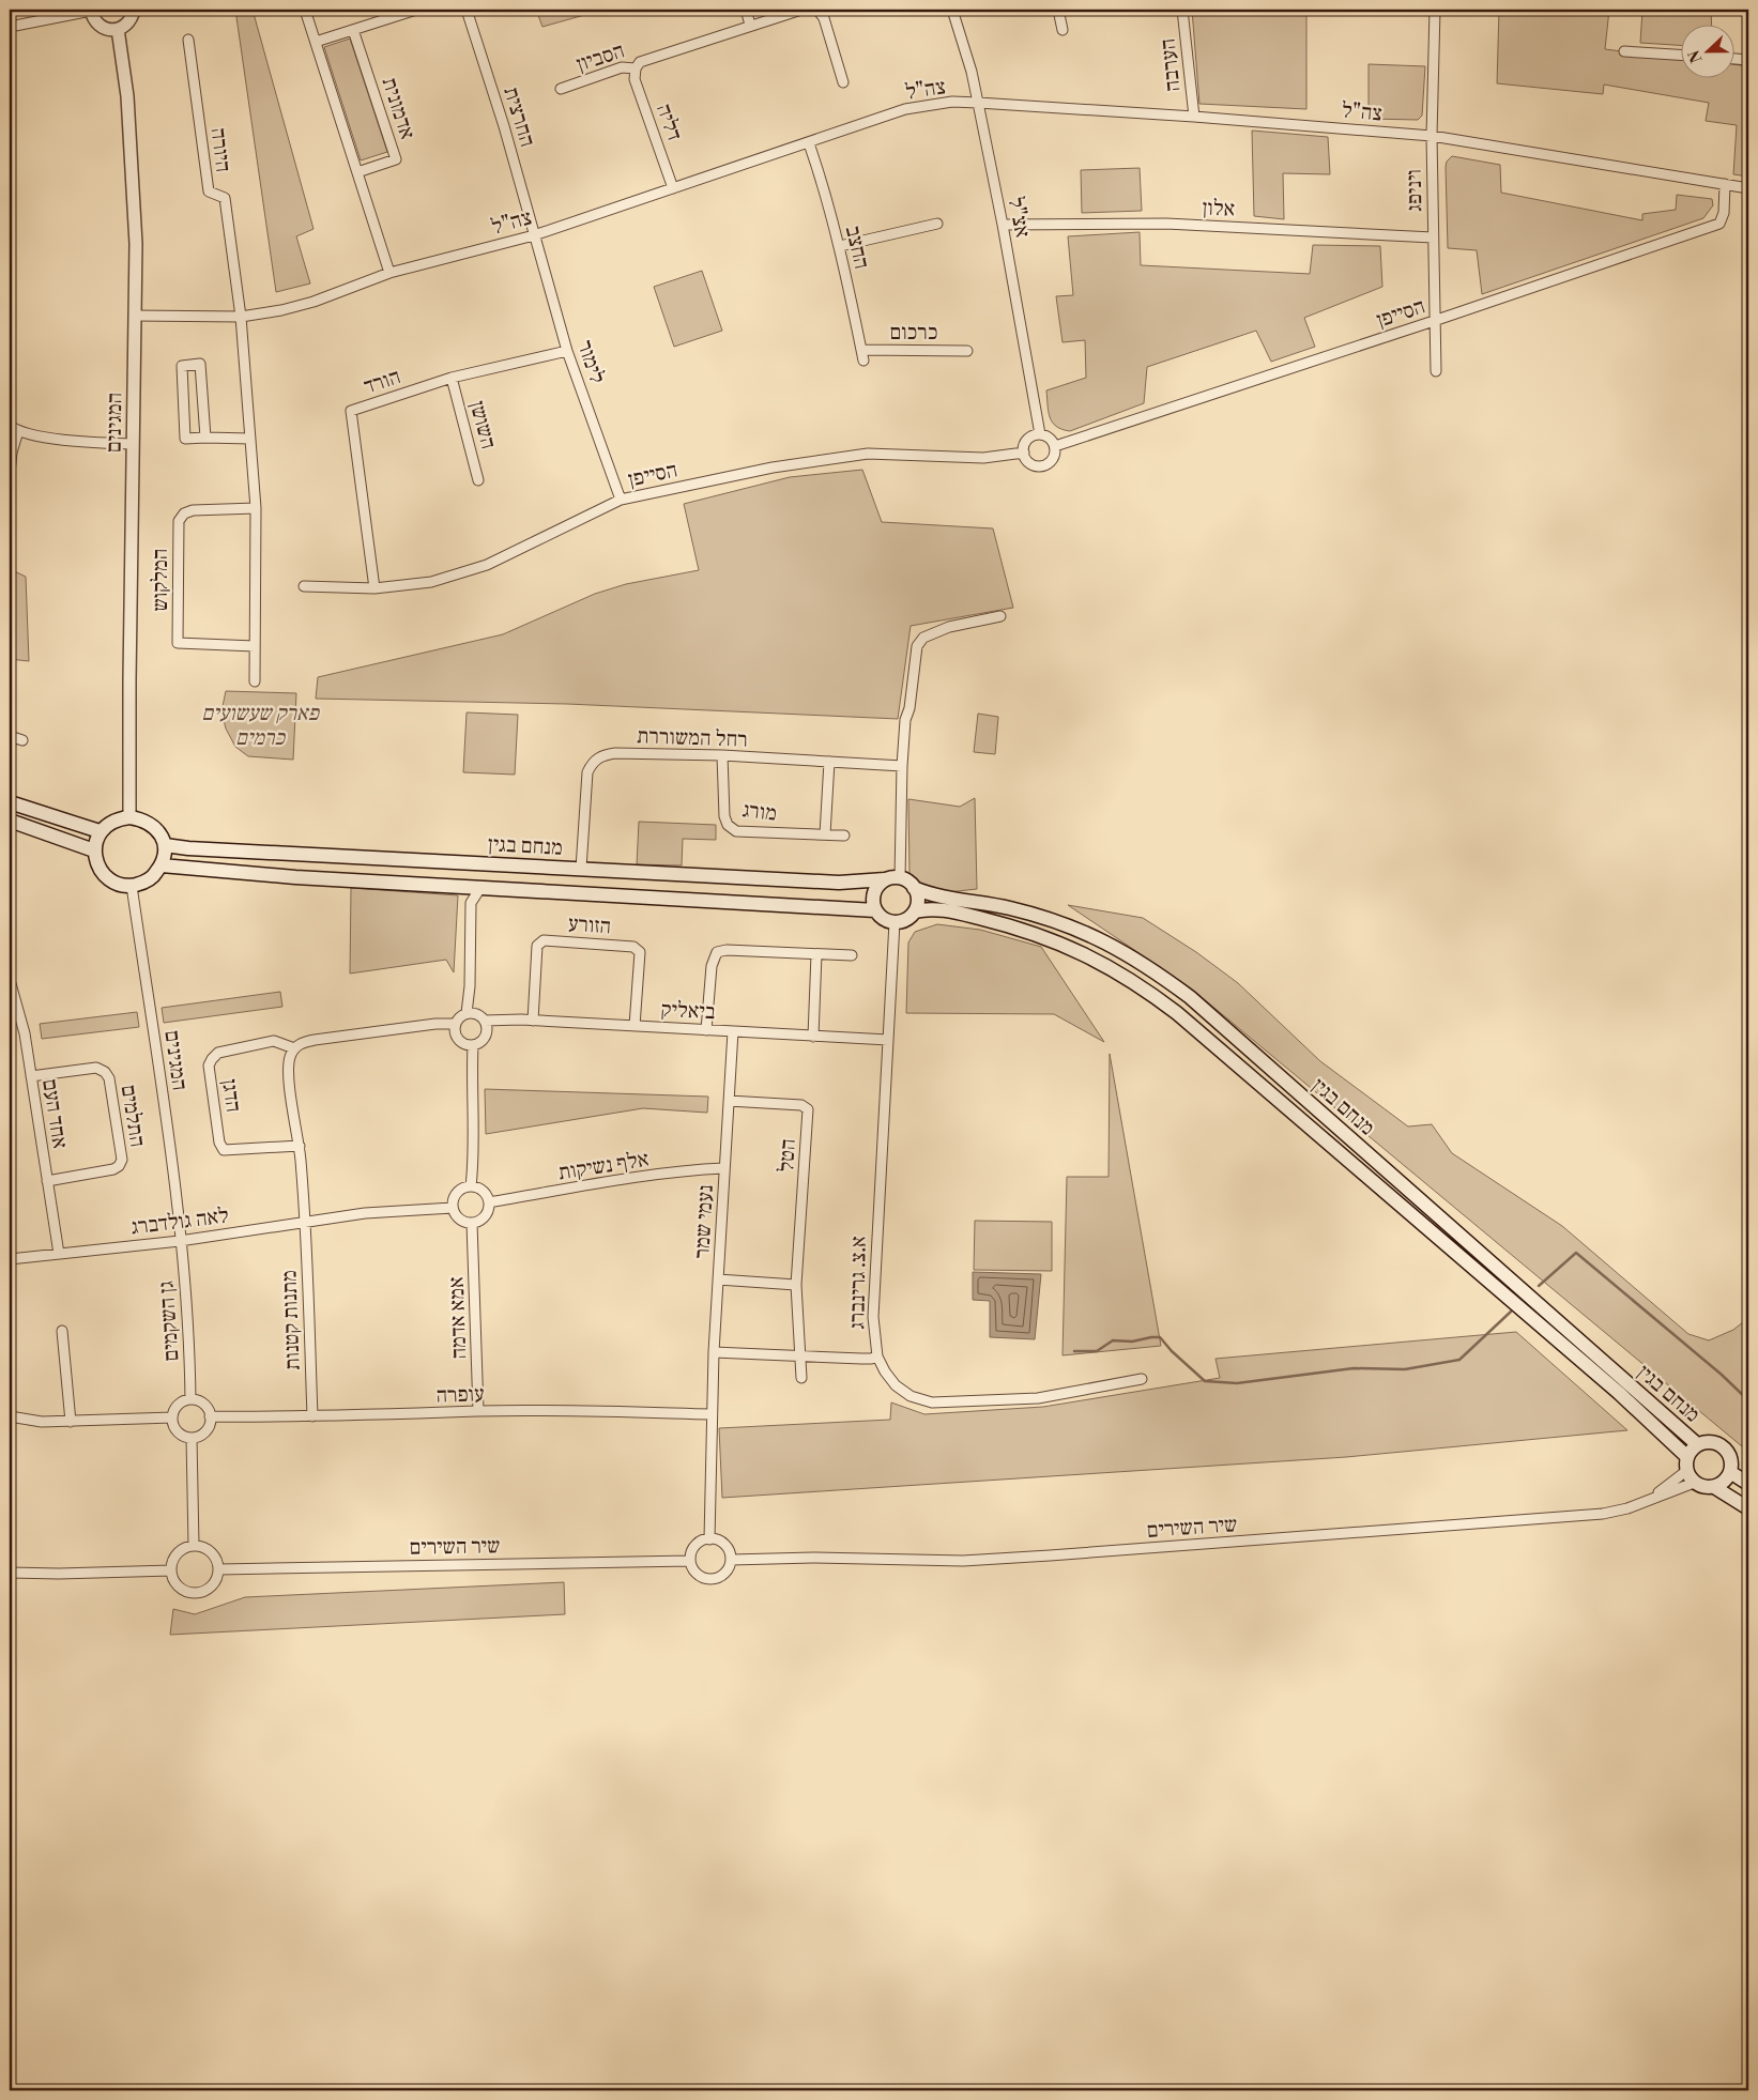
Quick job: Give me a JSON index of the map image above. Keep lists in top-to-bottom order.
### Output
{
  "streets": {
    "main road": ["מנחם בגין"],
    "street": [
      "הסביון",
      "הערבה",
      "צה\"ל",
      "אדמונית",
      "החרצית",
      "דליה",
      "היורה",
      "ויניפג",
      "אלון",
      "אצ\"ל",
      "החצב",
      "הסייפן",
      "כרכום",
      "לימור",
      "הורד",
      "המגינים",
      "השושן",
      "המלקוש",
      "רחל המשוררת",
      "מורג",
      "הזורע",
      "ביאליק",
      "הדגן",
      "אחד העם",
      "התלמים",
      "הטל",
      "אלף נשיקות",
      "לאה גולדברג",
      "נעמי שמר",
      "א.צ. גרינברג",
      "אמא אדמה",
      "מתנות קטנות",
      "גן השקמים",
      "עופרה",
      "שיר השירים"
    ]
  },
  "crossings": [
    ["הסביון", "דליה"],
    ["הערבה", "צה\"ל"],
    ["צה\"ל", "החרצית"],
    ["צה\"ל", "דליה"],
    ["צה\"ל", "היורה"],
    ["צה\"ל", "ויניפג"],
    ["צה\"ל", "אצ\"ל"],
    ["צה\"ל", "החצב"],
    ["צה\"ל", "הסייפן"],
    ["צה\"ל", "לימור"],
    ["צה\"ל", "המגינים"],
    ["החרצית", "לימור"],
    ["ויניפג", "אלון"],
    ["ויניפג", "הסייפן"],
    ["אלון", "אצ\"ל"],
    ["אצ\"ל", "הסייפן"],
    ["החצב", "כרכום"],
    ["הסייפן", "לימור"],
    ["הסייפן", "הורד"],
    ["לימור", "הורד"],
    ["הורד", "השושן"],
    ["המגינים", "מנחם בגין"],
    ["המגינים", "לאה גולדברג"],
    ["המגינים", "גן השקמים"],
    ["רחל המשוררת", "מורג"],
    ["רחל המשוררת", "מנחם בגין"],
    ["מנחם בגין", "א.צ. גרינברג"],
    ["מנחם בגין", "שיר השירים"],
    ["הזורע", "ביאליק"],
    ["ביאליק", "נעמי שמר"],
    ["ביאליק", "א.צ. גרינברג"],
    ["אחד העם", "התלמים"],
    ["אחד העם", "לאה גולדברג"],
    ["הטל", "נעמי שמר"],
    ["אלף נשיקות", "נעמי שמר"],
    ["אלף נשיקות", "אמא אדמה"],
    ["לאה גולדברג", "מתנות קטנות"],
    ["לאה גולדברג", "גן השקמים"],
    ["נעמי שמר", "עופרה"],
    ["נעמי שמר", "שיר השירים"],
    ["אמא אדמה", "עופרה"],
    ["מתנות קטנות", "עופרה"],
    ["גן השקמים", "עופרה"]
  ],
  "parks": ["פארק שעשועים כרמים"],
  "north": "left"
}
